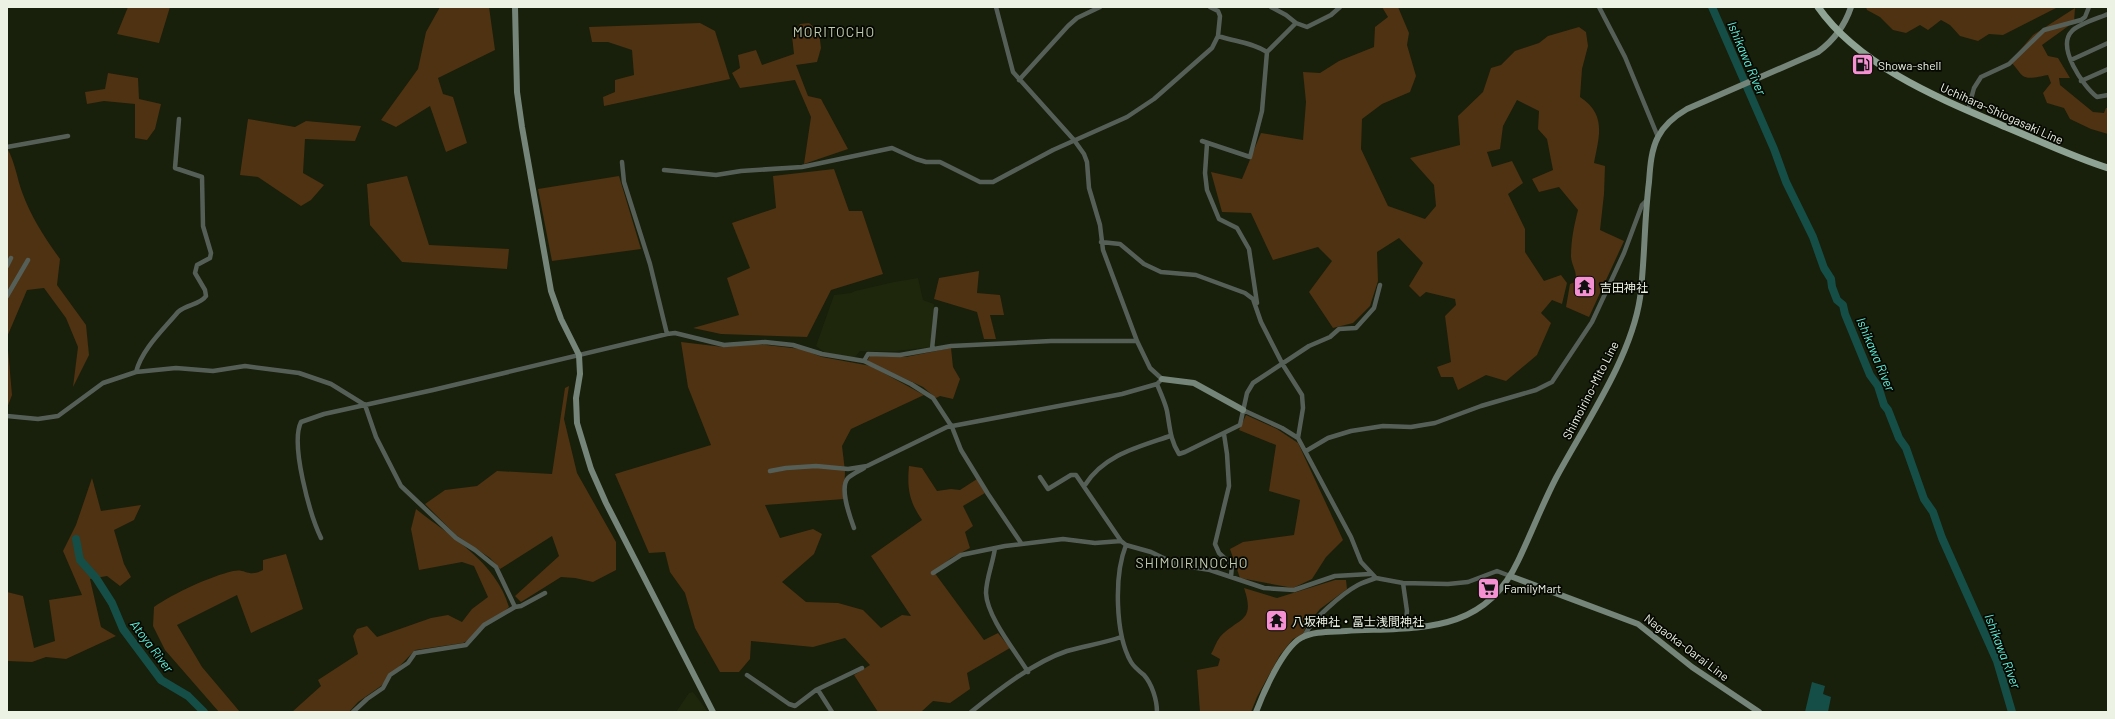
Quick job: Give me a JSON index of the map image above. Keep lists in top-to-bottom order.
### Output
{
  "streets": {
    "main road": ["Uchihara-Shiogasaki Line", "Shimoirino-Mito Line", "Nagaoka-Oarai Line"]
  },
  "crossings": [
    ["Uchihara-Shiogasaki Line", "Shimoirino-Mito Line"],
    ["Shimoirino-Mito Line", "Nagaoka-Oarai Line"]
  ],
  "districts": ["MORITOCHO", "SHIMOIRINOCHO"],
  "water": ["Ishikawa River", "Atoya River"],
  "places": {
    "fuel station": ["Showa-shell"],
    "temple": ["吉田神社", "八坂神社・冨士浅間神社"],
    "supermarket": ["FamilyMart"]
  }
}
